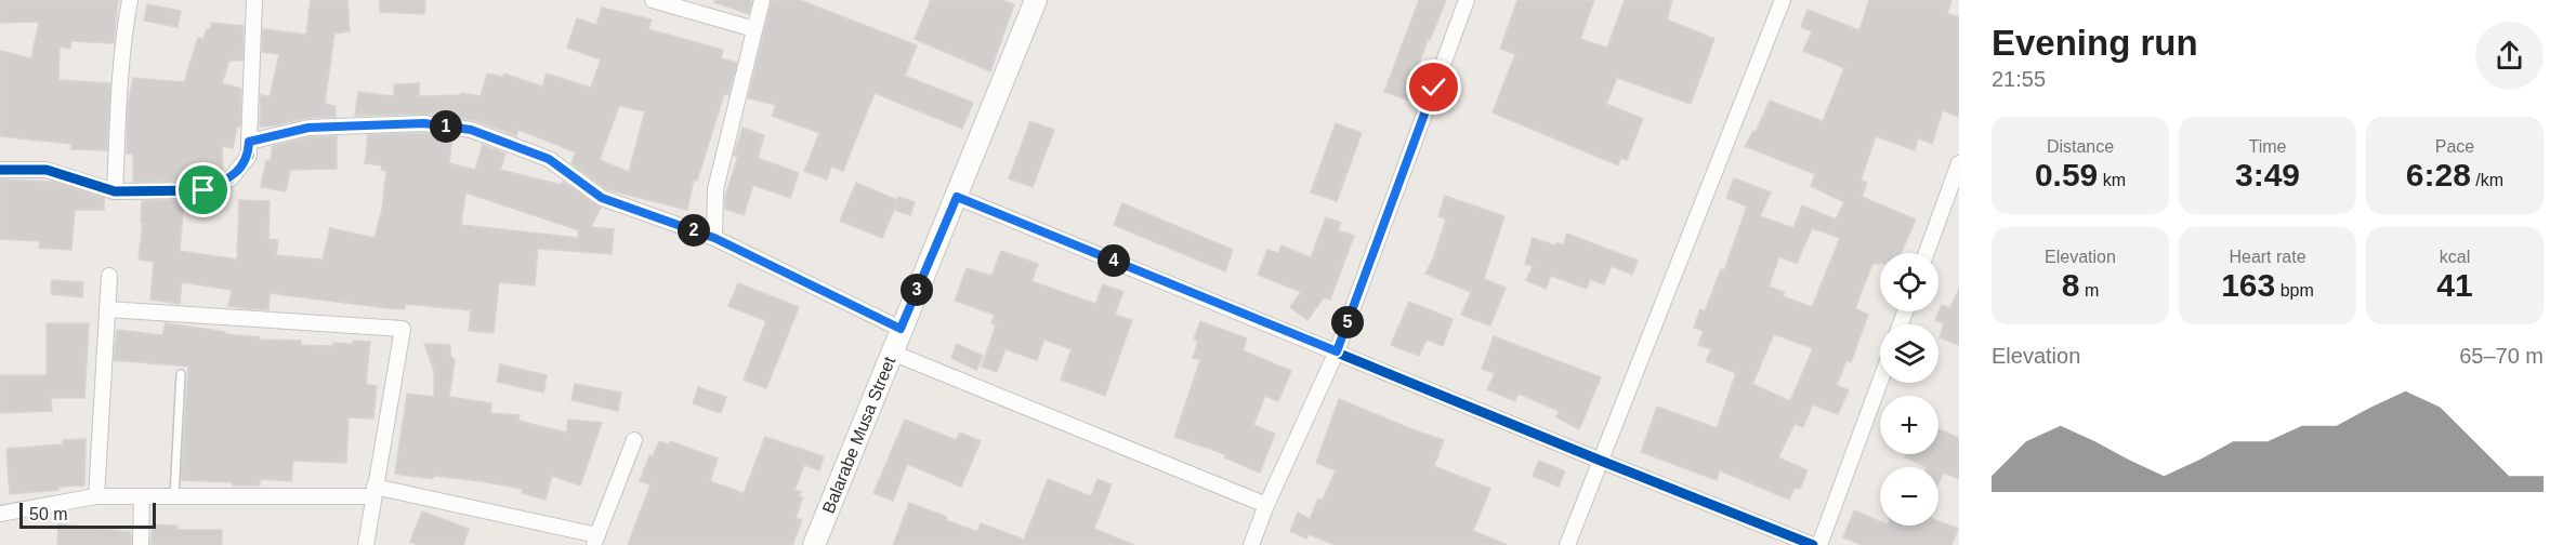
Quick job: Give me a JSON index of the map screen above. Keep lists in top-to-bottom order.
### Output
{
  "streets": {
    "street": ["Balarabe Musa Street"]
  },
  "scale_bar": "50 m",
  "page": {
    "heading": ["Evening run", "21:55"],
    "pins": [
      "1",
      "2",
      "4",
      "3",
      "5"
    ],
    "stats": [
      ["Distance", "0.59 km"],
      ["Time", "3:49"],
      ["Pace", "6:28 /km"],
      ["Elevation", "8 m"],
      ["Heart rate", "163 bpm"],
      ["kcal", "41"]
    ],
    "map_buttons": ["+", "−"],
    "chart": ["Elevation", "65–70 m"],
    "scale": "50 m"
  }
}
